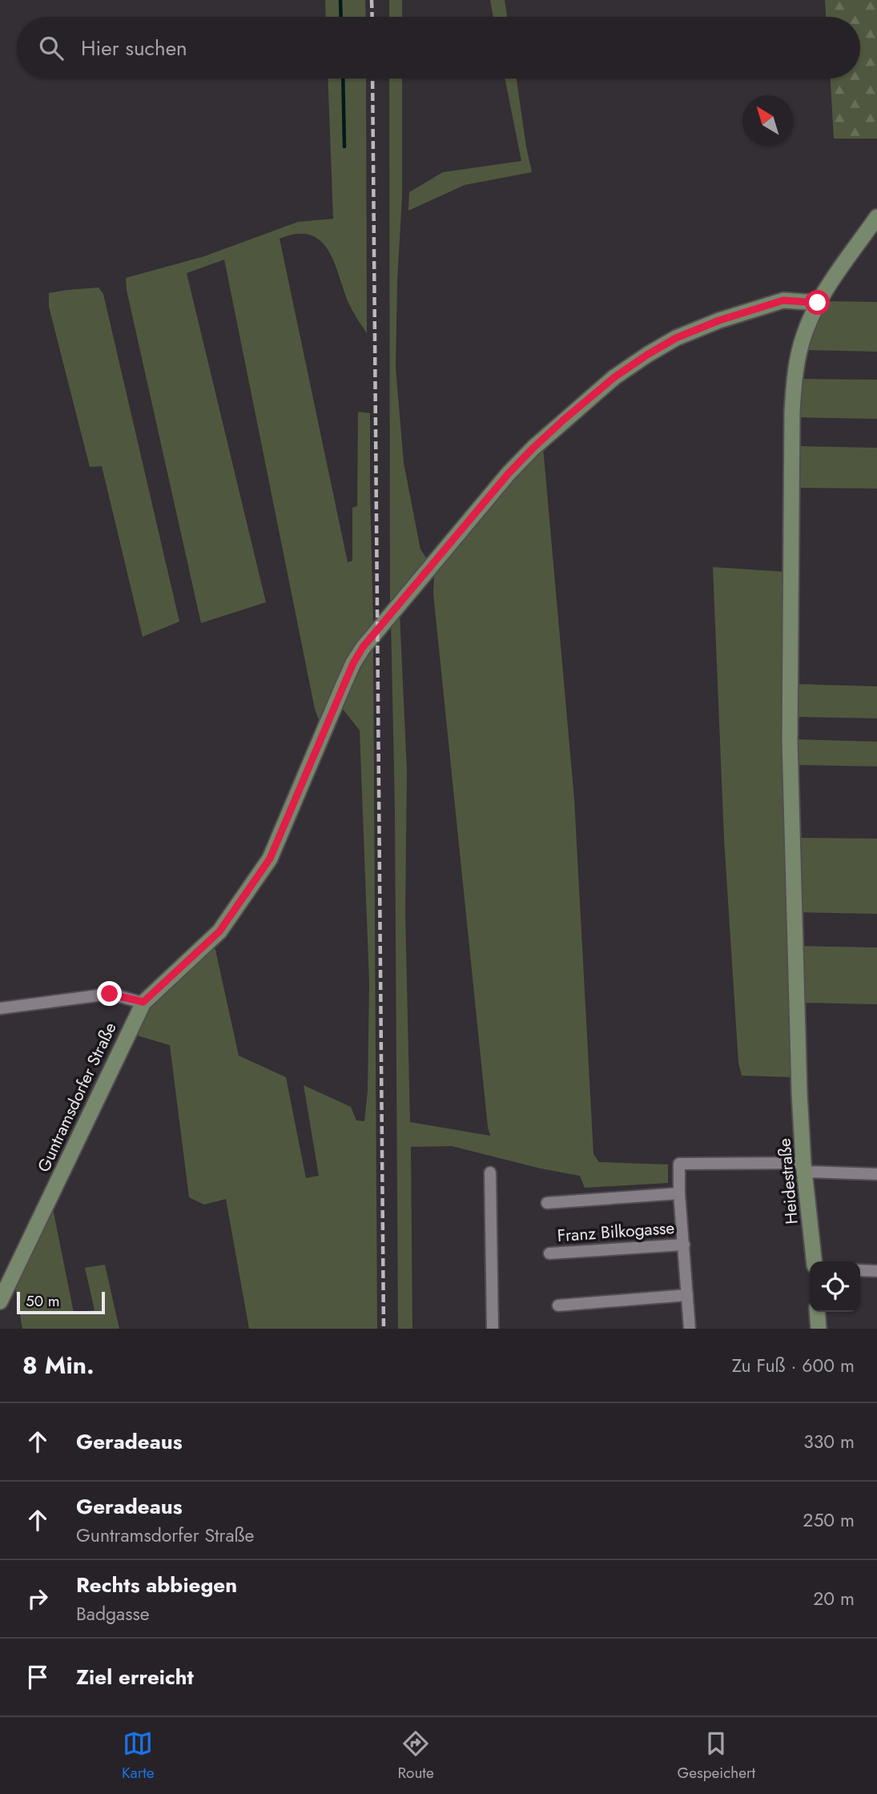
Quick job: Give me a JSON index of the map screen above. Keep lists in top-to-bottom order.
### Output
{
  "streets": {
    "street": ["Guntramsdorfer Straße", "Heidestraße", "Franz Bilkogasse"]
  },
  "crossings": [
    ["Guntramsdorfer Straße", "Heidestraße"],
    ["Heidestraße", "Franz Bilkogasse"]
  ],
  "scale_bar": "50 m",
  "north": "top left",
  "page": {
    "search": "Hier suchen",
    "scale": "50 m",
    "heading": ["8 Min.", "Zu Fuß · 600 m"],
    "list": [
      ["Geradeaus", "330 m"],
      ["Geradeaus", "Guntramsdorfer Straße", "250 m"],
      ["Rechts abbiegen", "Badgasse", "20 m"],
      "Ziel erreicht"
    ],
    "nav": ["Karte", "Route", "Gespeichert"]
  }
}
